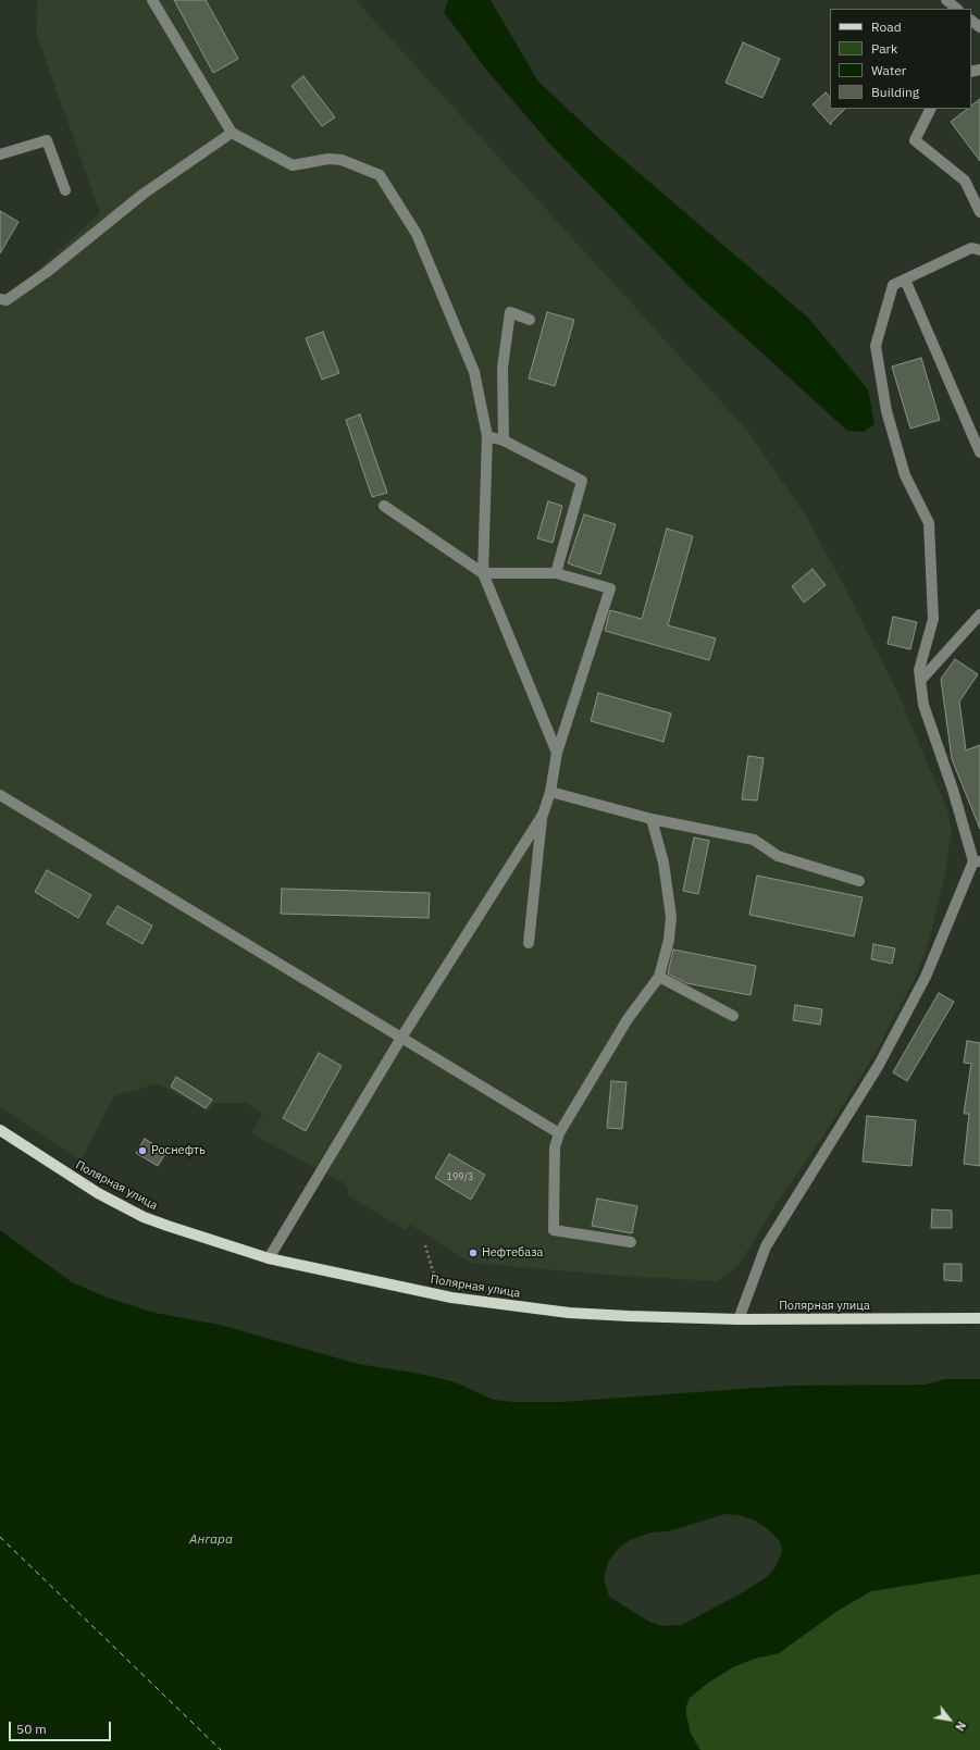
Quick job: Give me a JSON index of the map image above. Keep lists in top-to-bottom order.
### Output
{
  "streets": {
    "main road": ["Полярная улица"]
  },
  "water": ["Ангара"],
  "places": ["Роснефть", "Нефтебаза"],
  "house_numbers": ["199/3"],
  "legend": [
    "Road",
    "Park",
    "Water",
    "Building"
  ],
  "scale_bar": "50 m",
  "north": "bottom right"
}
